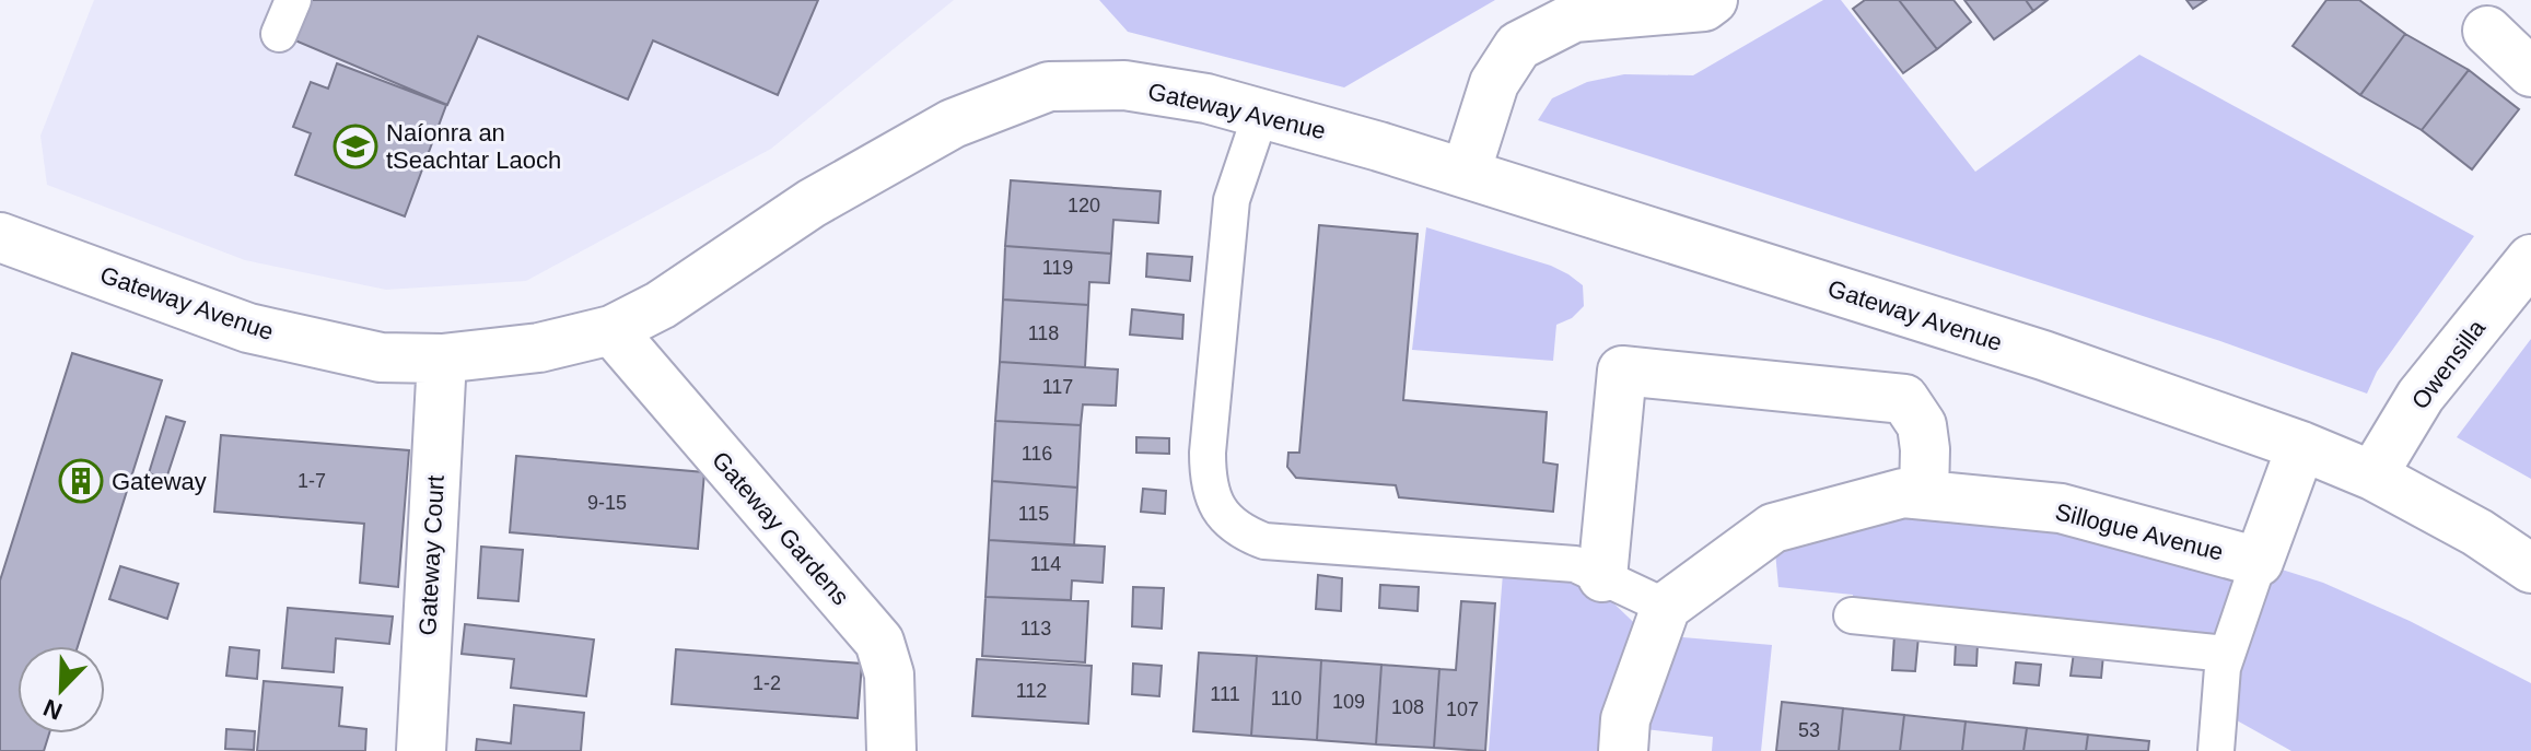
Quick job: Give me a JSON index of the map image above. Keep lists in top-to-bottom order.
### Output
{
  "streets": {
    "street": [
      "Gateway Avenue",
      "Owensilla",
      "Gateway Gardens",
      "Sillogue Avenue",
      "Gateway Court"
    ]
  },
  "crossings": [
    ["Gateway Avenue", "Gateway Gardens"],
    ["Gateway Avenue", "Gateway Court"]
  ],
  "places": {
    "school or university": ["Naíonra an tSeachtar Laoch"],
    "building": ["Gateway"]
  },
  "house_numbers": [
    "120",
    "119",
    "118",
    "117",
    "116",
    "1-7",
    "9-15",
    "115",
    "114",
    "113",
    "1-2",
    "112",
    "111",
    "110",
    "109",
    "108",
    "107",
    "53"
  ],
  "north": "bottom left"
}
